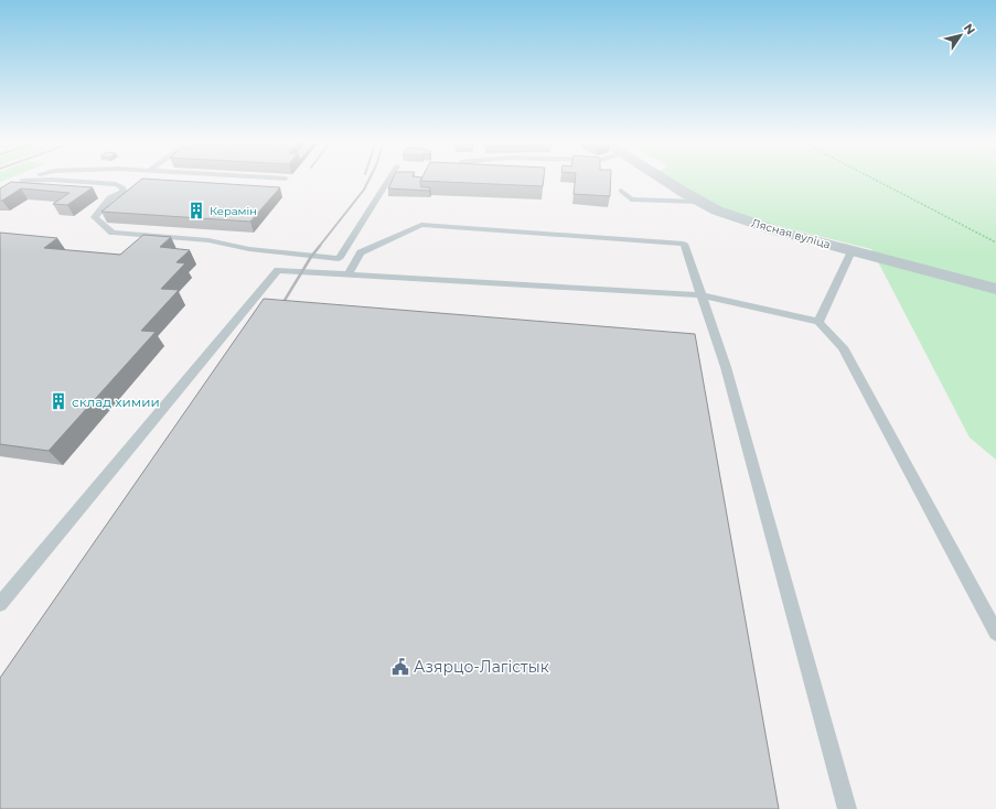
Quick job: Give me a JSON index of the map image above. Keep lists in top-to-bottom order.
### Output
{
  "streets": {
    "street": ["Лясная вуліца"]
  },
  "places": {
    "building": ["Керамін", "склад химии"],
    "public building": ["Азярцо-Лагістык"]
  },
  "north": "top right"
}
